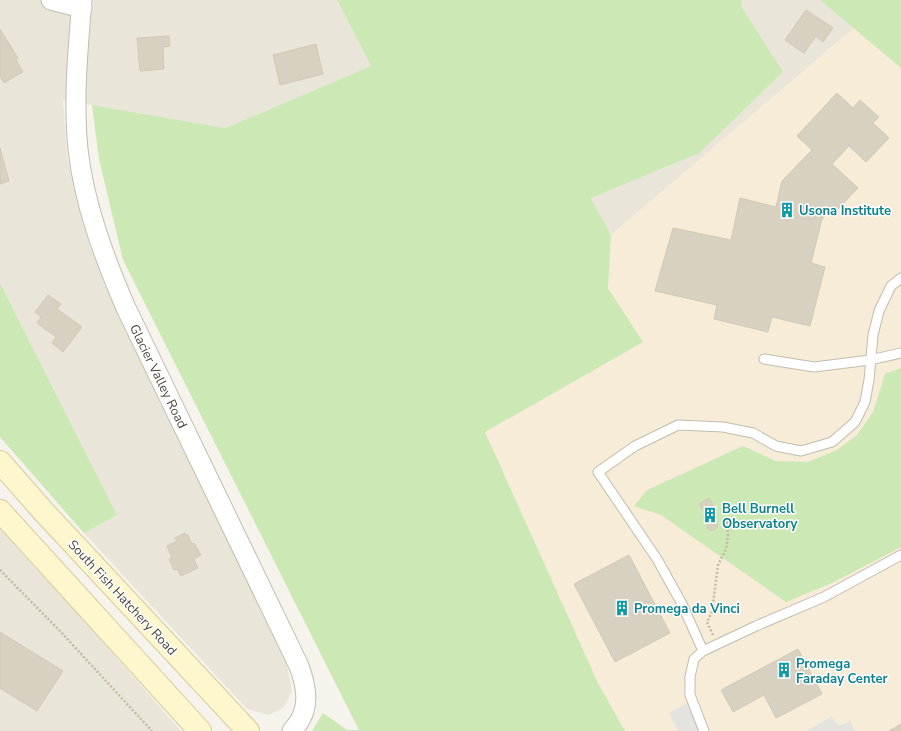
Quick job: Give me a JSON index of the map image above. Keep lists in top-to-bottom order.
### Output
{
  "streets": {
    "main road": ["South Fish Hatchery Road"],
    "street": ["Glacier Valley Road"]
  },
  "places": {
    "building": [
      "Usona Institute",
      "Bell Burnell Observatory",
      "Promega da Vinci",
      "Promega Faraday Center"
    ]
  }
}
